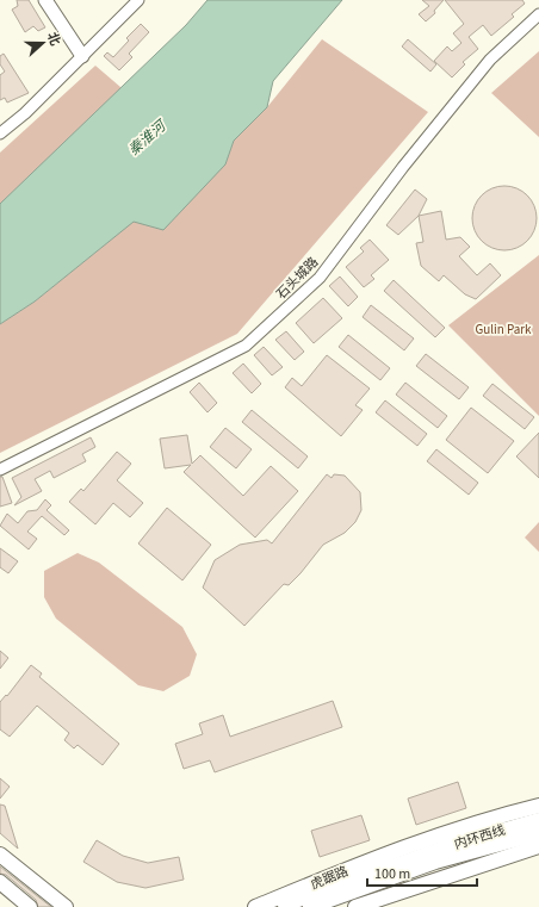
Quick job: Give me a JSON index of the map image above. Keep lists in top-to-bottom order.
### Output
{
  "streets": {
    "main road": ["内环西线", "虎踞路"],
    "street": ["石头城路"]
  },
  "crossings": [
    ["内环西线", "虎踞路"]
  ],
  "water": ["秦淮河"],
  "parks": ["Gulin Park"],
  "scale_bar": "100 m",
  "north": "right"
}
